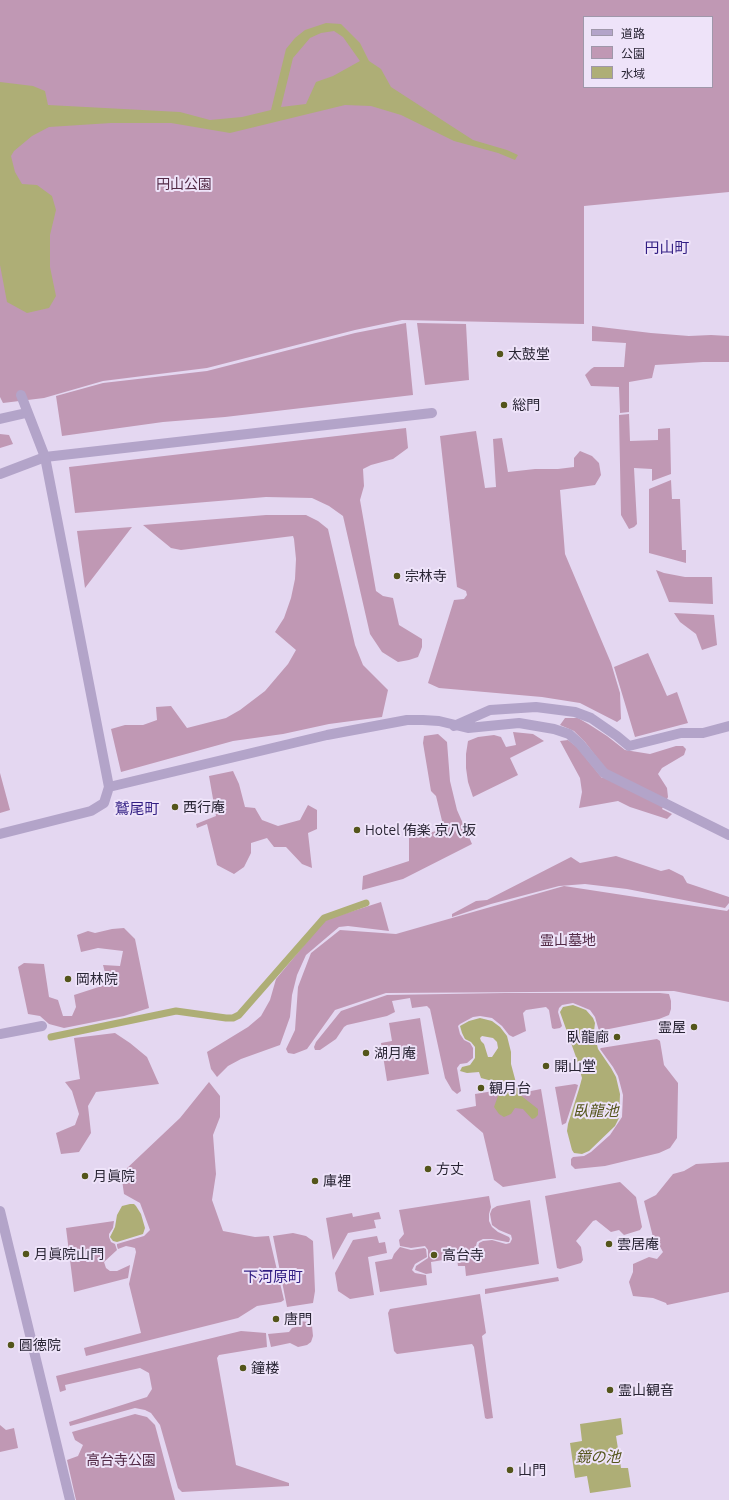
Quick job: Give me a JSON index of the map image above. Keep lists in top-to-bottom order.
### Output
{
  "districts": ["円山町", "鷲尾町", "下河原町"],
  "water": ["臥龍池", "鏡の池"],
  "parks": ["円山公園", "霊山墓地", "高台寺公園"],
  "places": [
    "太鼓堂",
    "総門",
    "宗林寺",
    "西行庵",
    "Hotel 侑楽 京八坂",
    "岡林院",
    "霊屋",
    "臥龍廊",
    "湖月庵",
    "開山堂",
    "観月台",
    "方丈",
    "月眞院",
    "庫裡",
    "雲居庵",
    "月眞院山門",
    "高台寺",
    "唐門",
    "圓徳院",
    "鐘楼",
    "霊山観音",
    "山門"
  ],
  "legend": ["道路", "公園", "水域"]
}
